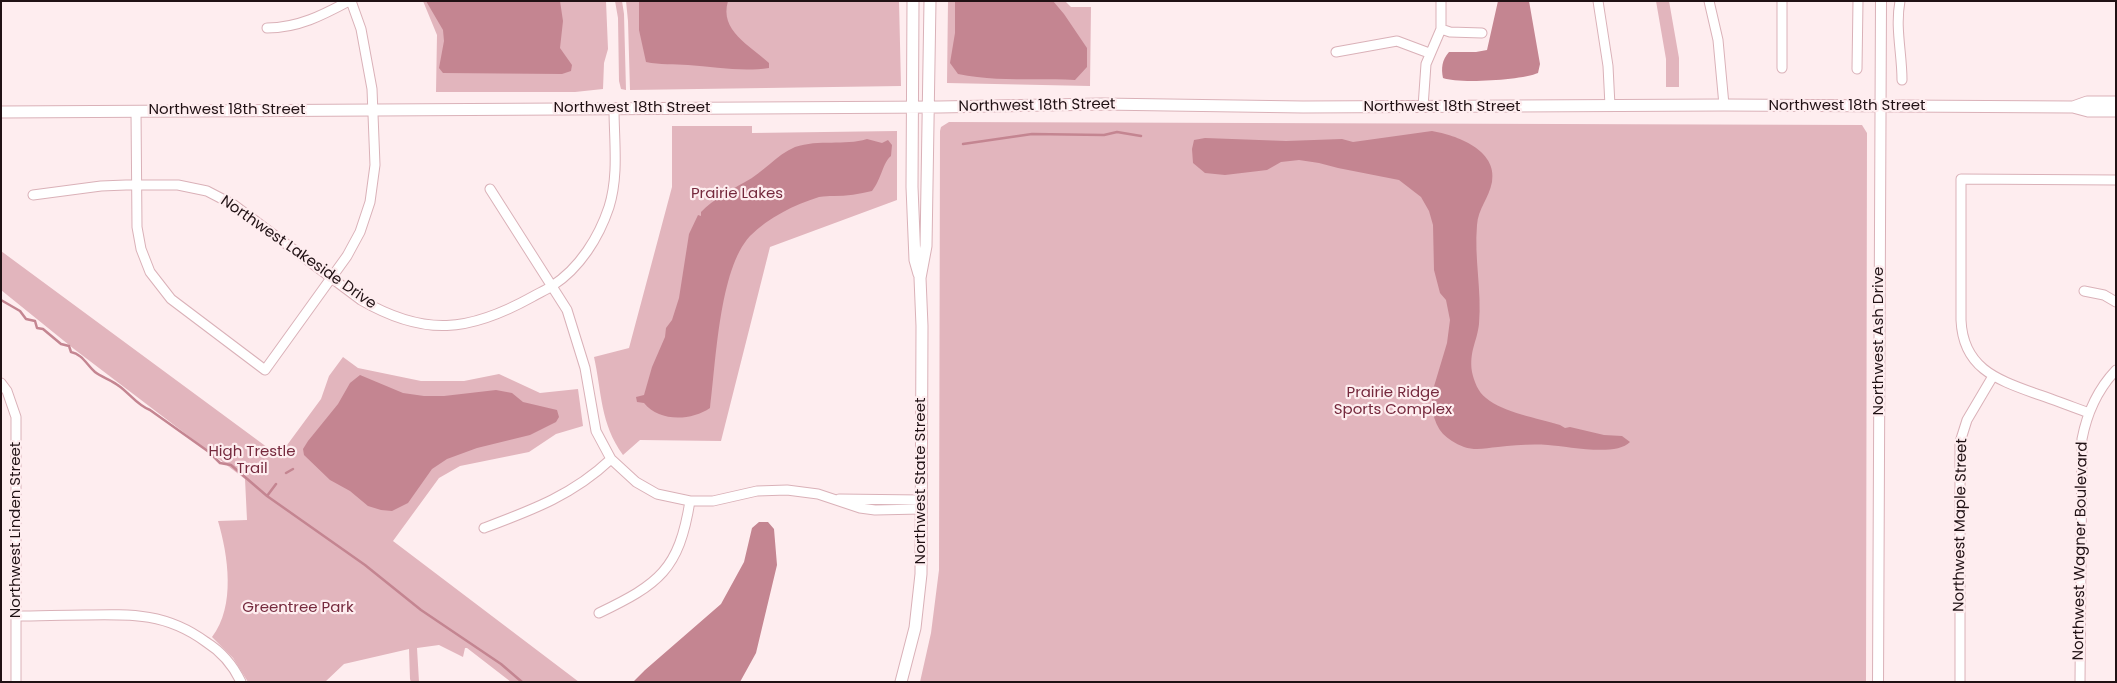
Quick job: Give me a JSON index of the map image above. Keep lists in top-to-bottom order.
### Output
{
  "streets": {
    "main road": ["Northwest 18th Street", "Northwest State Street"],
    "street": [
      "Northwest Lakeside Drive",
      "Northwest Ash Drive",
      "Northwest Maple Street",
      "Northwest Linden Street",
      "Northwest Wagner Boulevard"
    ]
  },
  "crossings": [
    ["Northwest 18th Street", "Northwest Lakeside Drive"],
    ["Northwest 18th Street", "Northwest Ash Drive"],
    ["Northwest 18th Street", "Northwest State Street"]
  ],
  "parks": [
    "Prairie Lakes",
    "Prairie Ridge Sports Complex",
    "High Trestle Trail",
    "Greentree Park"
  ]
}
